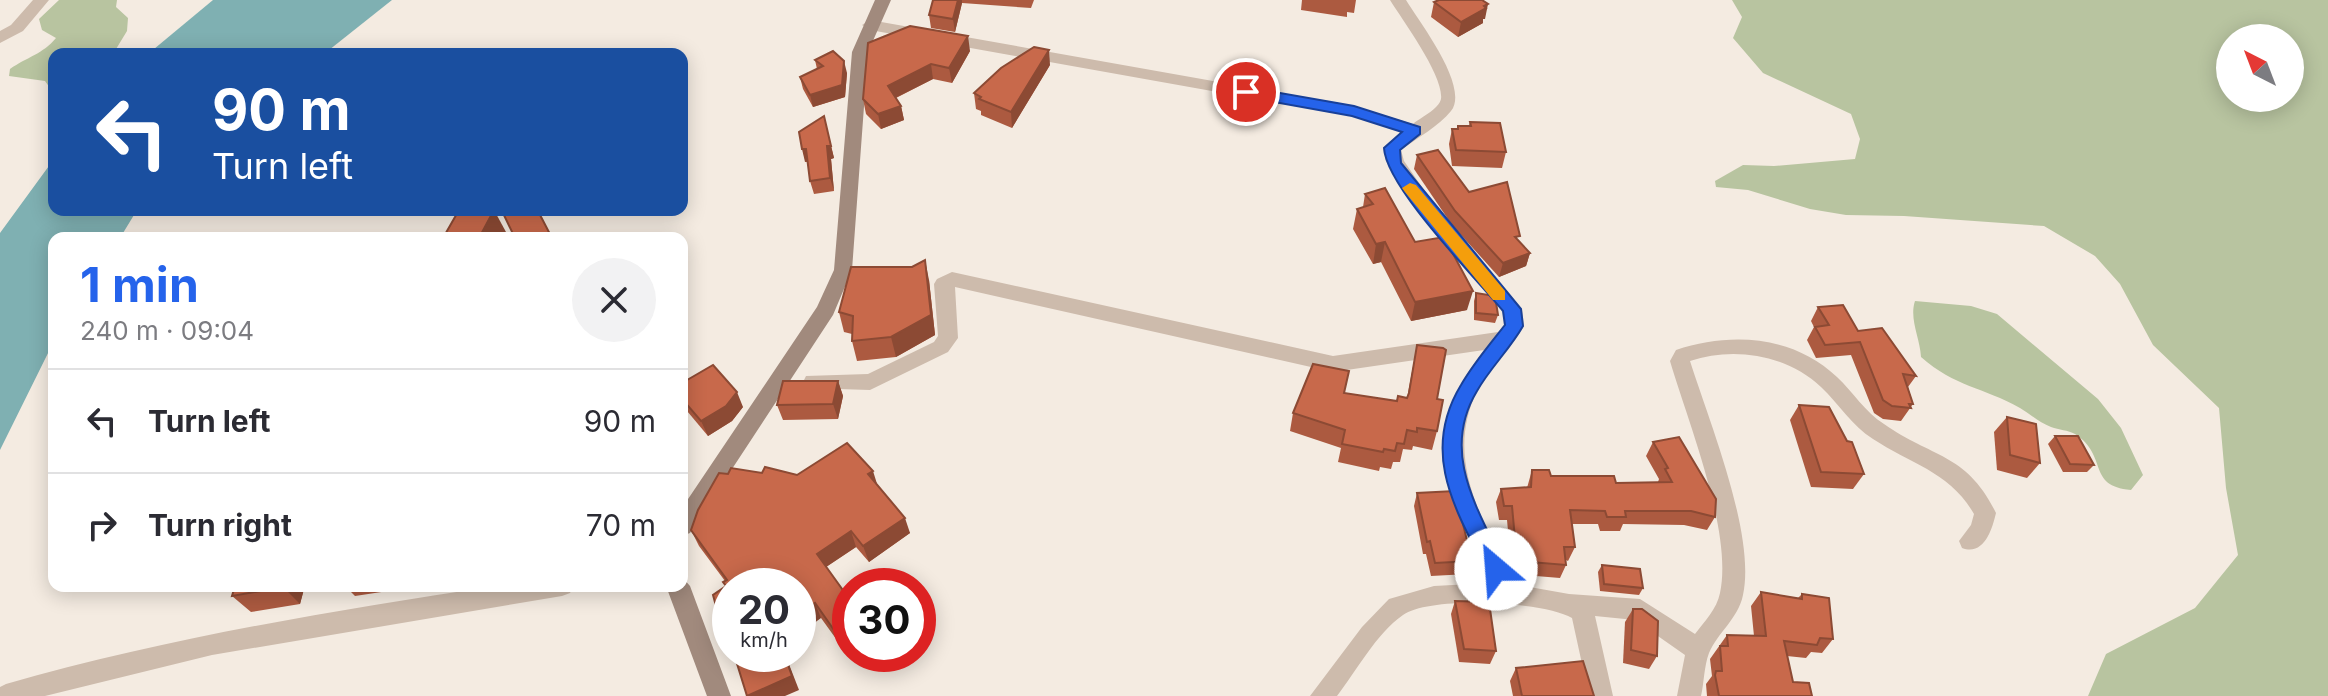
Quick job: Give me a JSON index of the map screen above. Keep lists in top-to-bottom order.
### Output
{
  "north": "top left",
  "page": {
    "turn": ["90 m", "Turn left"],
    "heading": ["1 min", "240 m · 09:04"],
    "list": [
      {
        "name": "Turn left",
        "value": "90 m"
      },
      {
        "name": "Turn right",
        "value": "70 m"
      }
    ],
    "speed": "20 km/h",
    "limit": "30"
  }
}
